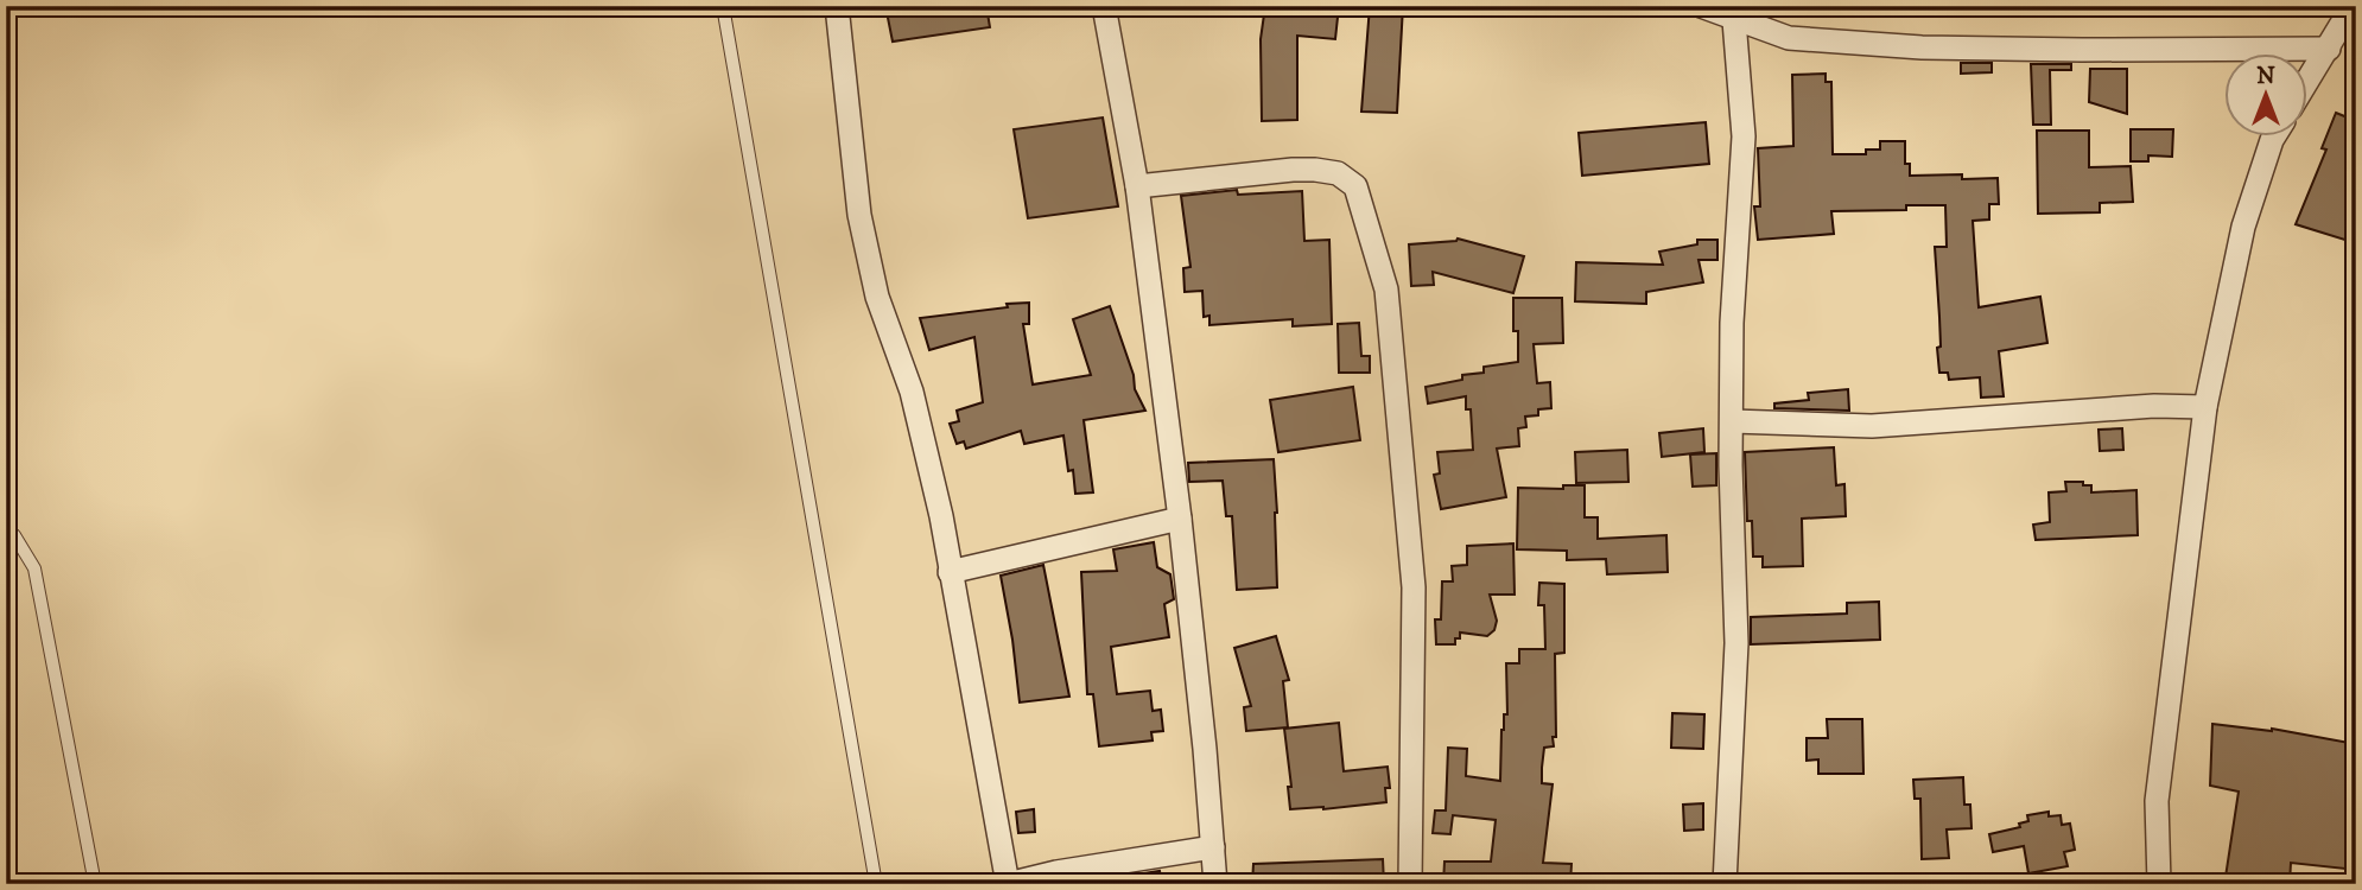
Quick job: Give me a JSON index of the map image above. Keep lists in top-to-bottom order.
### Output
{
  "north": "top"
}
